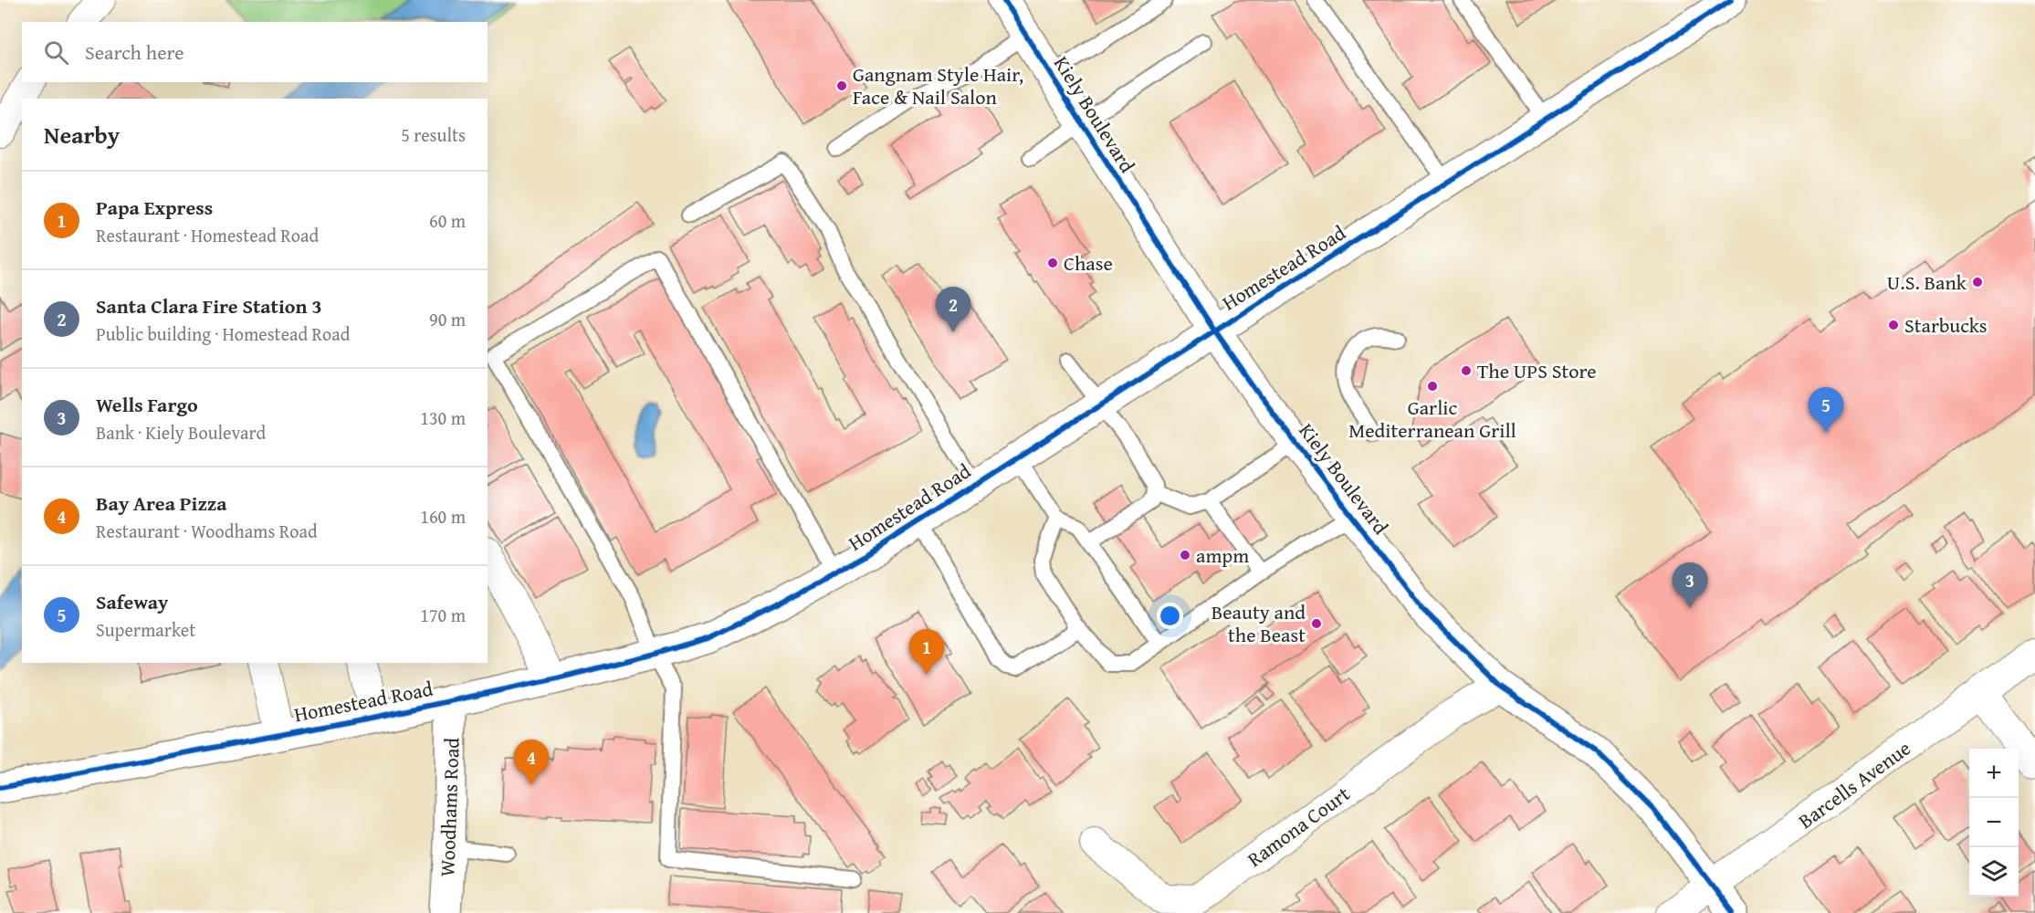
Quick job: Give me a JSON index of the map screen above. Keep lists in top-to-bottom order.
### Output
{
  "streets": {
    "main road": ["Kiely Boulevard", "Homestead Road", "Woodhams Road"],
    "street": ["Barcells Avenue", "Ramona Court"]
  },
  "crossings": [
    ["Kiely Boulevard", "Homestead Road"],
    ["Kiely Boulevard", "Barcells Avenue"],
    ["Kiely Boulevard", "Ramona Court"],
    ["Homestead Road", "Woodhams Road"]
  ],
  "places": [
    "Gangnam Style Hair, Face & Nail Salon",
    "Chase",
    "U.S. Bank",
    "Starbucks",
    "The UPS Store",
    "Garlic Mediterranean Grill",
    "ampm",
    "Beauty and the Beast"
  ],
  "page": {
    "search": "Search here",
    "heading": ["Nearby", "5 results"],
    "list": [
      {
        "mark": "1",
        "name": "Papa Express",
        "note": "Restaurant · Homestead Road",
        "value": "60 m"
      },
      {
        "mark": "2",
        "name": "Santa Clara Fire Station 3",
        "note": "Public building · Homestead Road",
        "value": "90 m"
      },
      {
        "mark": "3",
        "name": "Wells Fargo",
        "note": "Bank · Kiely Boulevard",
        "value": "130 m"
      },
      {
        "mark": "4",
        "name": "Bay Area Pizza",
        "note": "Restaurant · Woodhams Road",
        "value": "160 m"
      },
      {
        "mark": "5",
        "name": "Safeway",
        "note": "Supermarket",
        "value": "170 m"
      }
    ],
    "pins": [
      "2",
      "5",
      "3",
      "1",
      "4"
    ],
    "map_buttons": ["+", "−"]
  }
}
